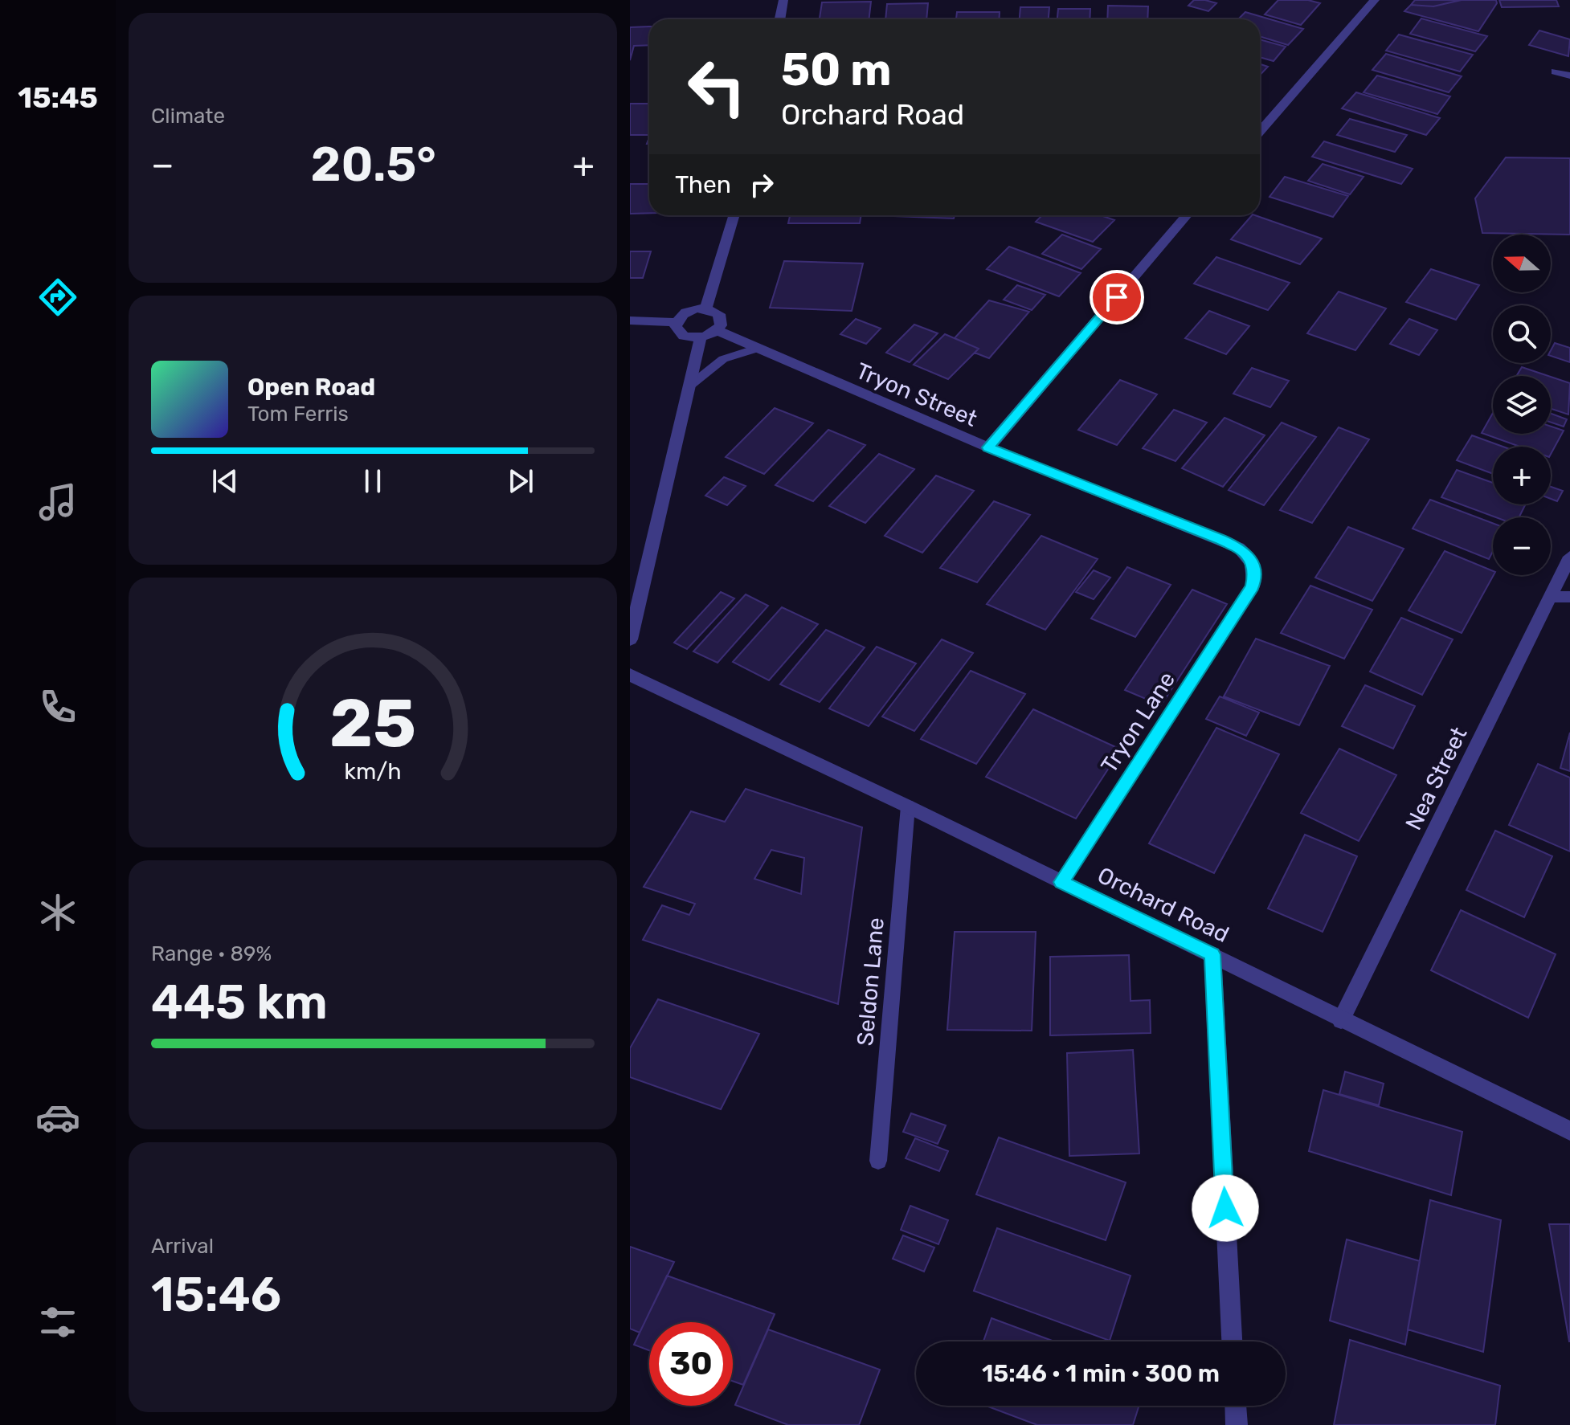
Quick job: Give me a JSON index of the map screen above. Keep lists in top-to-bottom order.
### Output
{
  "streets": {
    "street": ["Tryon Street", "Nea Street", "Orchard Road"],
    "lane": ["Tryon Lane", "Seldon Lane"]
  },
  "crossings": [
    ["Tryon Street", "Tryon Lane"],
    ["Tryon Lane", "Orchard Road"],
    ["Nea Street", "Orchard Road"],
    ["Orchard Road", "Seldon Lane"]
  ],
  "north": "left",
  "page": {
    "tabs": "15:45",
    "tile": [
      "Climate",
      ["Range · 89%", "445 km"],
      ["Arrival", "15:46"]
    ],
    "turn": ["50 m", "Orchard Road"],
    "heat": ["−", "20.5°", "+"],
    "then": "Then",
    "map_buttons": ["+", "−"],
    "song": ["Open Road", "Tom Ferris"],
    "limit": "30",
    "trip": "15:46 · 1 min · 300 m",
    "gauge": ["25", "km/h"]
  }
}
